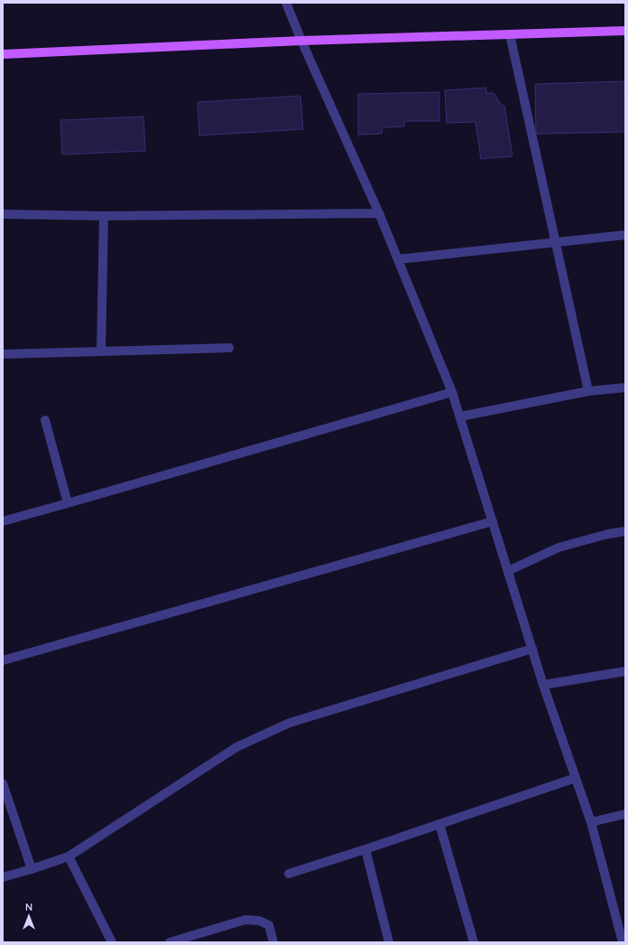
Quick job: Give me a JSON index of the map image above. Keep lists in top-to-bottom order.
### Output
{
  "north": "top"
}
